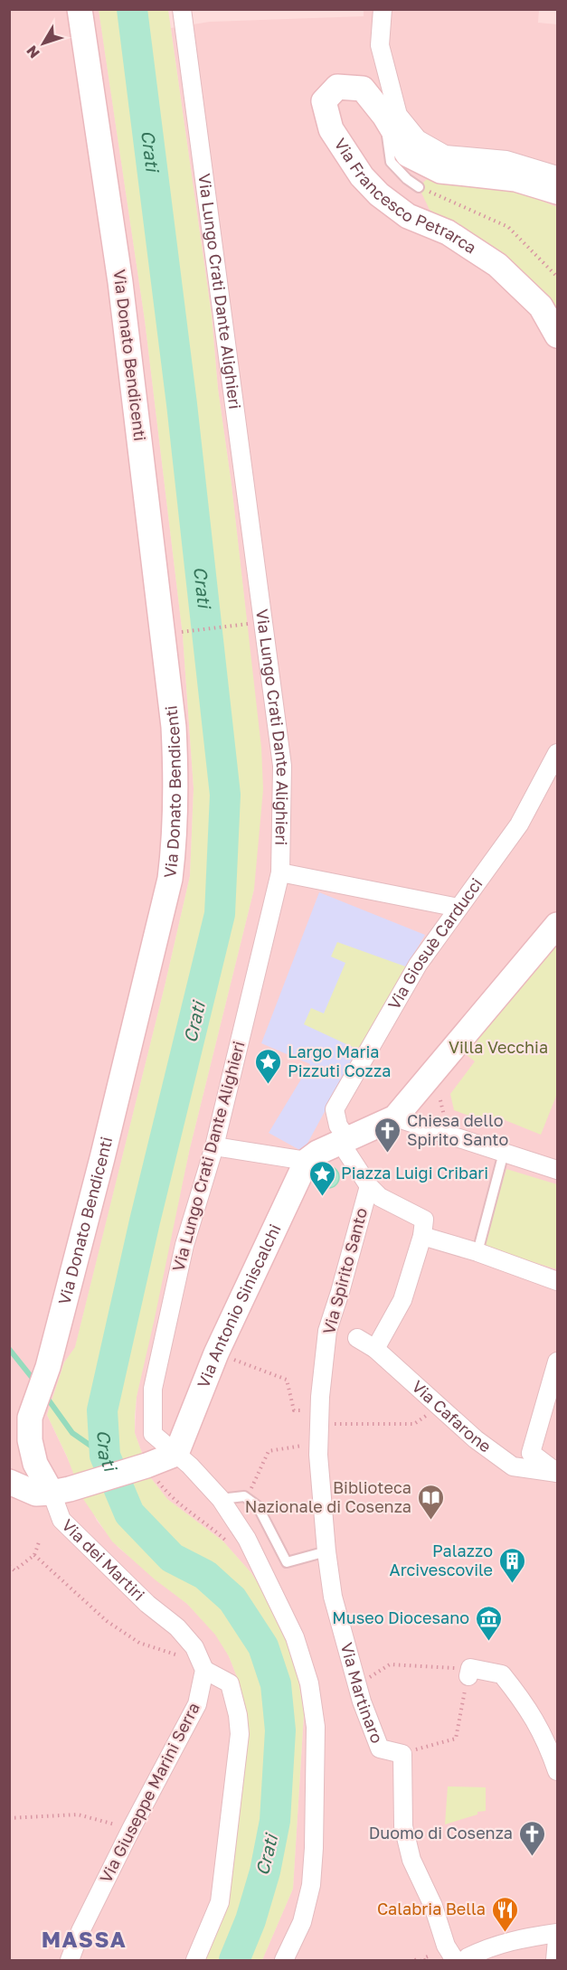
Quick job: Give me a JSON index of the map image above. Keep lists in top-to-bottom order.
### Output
{
  "streets": {
    "street": [
      "Via Francesco Petrarca",
      "Via Lungo Crati Dante Alighieri",
      "Via Donato Bendicenti",
      "Via Giosuè Carducci",
      "Via Spirito Santo",
      "Via Antonio Siniscalchi",
      "Via Cafarone",
      "Via dei Martiri",
      "Via Martinaro",
      "Via Giuseppe Marini Serra"
    ]
  },
  "crossings": [
    ["Via Lungo Crati Dante Alighieri", "Via Antonio Siniscalchi"],
    ["Via Donato Bendicenti", "Via dei Martiri"],
    ["Via Spirito Santo", "Via Martinaro"],
    ["Via dei Martiri", "Via Giuseppe Marini Serra"]
  ],
  "districts": ["MASSA"],
  "water": ["Crati"],
  "parks": ["Villa Vecchia"],
  "places": {
    "place": ["Largo Maria Pizzuti Cozza", "Piazza Luigi Cribari"],
    "church": ["Chiesa dello Spirito Santo", "Duomo di Cosenza"],
    "library": ["Biblioteca Nazionale di Cosenza"],
    "building": ["Palazzo Arcivescovile"],
    "museum": ["Museo Diocesano"],
    "restaurant": ["Calabria Bella"]
  },
  "north": "bottom left"
}
